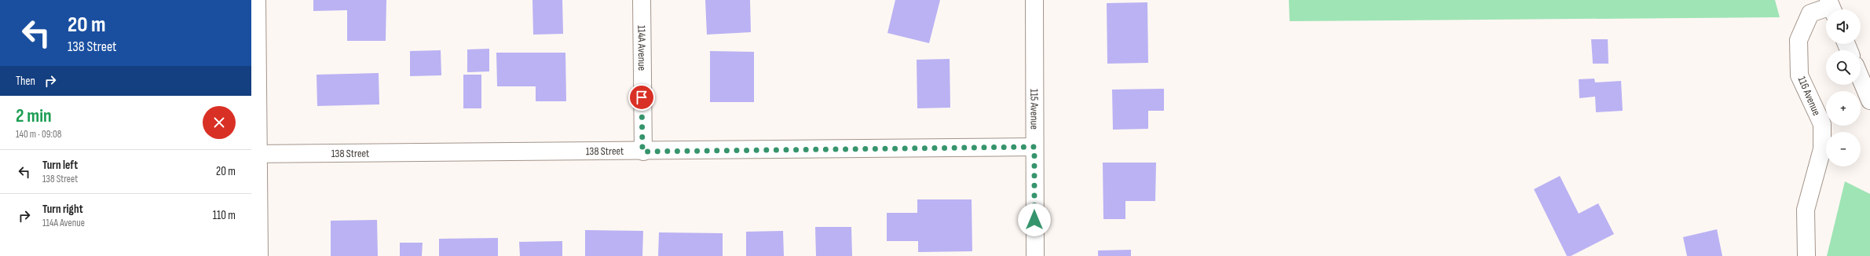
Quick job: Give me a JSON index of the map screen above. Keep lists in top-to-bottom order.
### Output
{
  "streets": {
    "street": [
      "114A Avenue",
      "116 Avenue",
      "115 Avenue",
      "138 Street"
    ]
  },
  "crossings": [
    ["114A Avenue", "138 Street"],
    ["115 Avenue", "138 Street"]
  ],
  "page": {
    "turn": ["20 m", "138 Street"],
    "map_buttons": ["+", "−"],
    "then": "Then",
    "heading": ["2 min", "140 m · 09:08"],
    "list": [
      {
        "name": "Turn left",
        "note": "138 Street",
        "value": "20 m"
      },
      {
        "name": "Turn right",
        "note": "114A Avenue",
        "value": "110 m"
      }
    ]
  }
}
